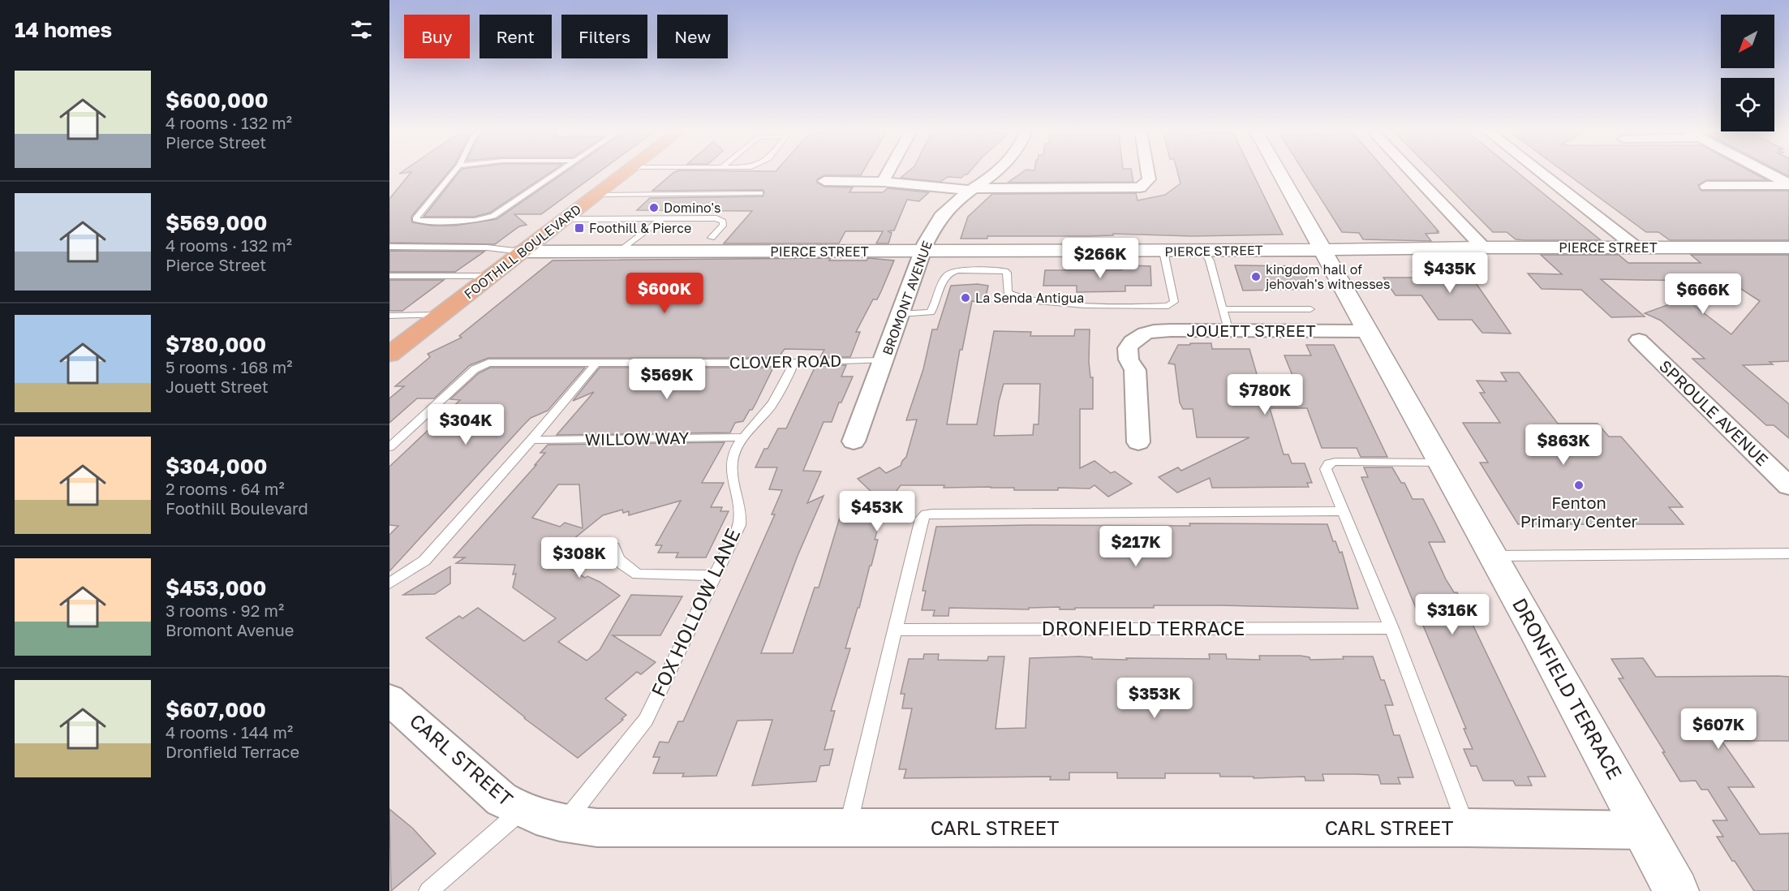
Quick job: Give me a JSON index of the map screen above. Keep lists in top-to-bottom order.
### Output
{
  "streets": {
    "main road": ["FOOTHILL BOULEVARD"],
    "street": [
      "PIERCE STREET",
      "BROMONT AVENUE",
      "JOUETT STREET",
      "SPROULE AVENUE",
      "DRONFIELD TERRACE",
      "CARL STREET"
    ],
    "lane": ["CLOVER ROAD", "WILLOW WAY", "FOX HOLLOW LANE"]
  },
  "crossings": [
    ["PIERCE STREET", "FOOTHILL BOULEVARD"],
    ["PIERCE STREET", "BROMONT AVENUE"],
    ["PIERCE STREET", "DRONFIELD TERRACE"],
    ["BROMONT AVENUE", "CLOVER ROAD"],
    ["JOUETT STREET", "DRONFIELD TERRACE"],
    ["CLOVER ROAD", "FOX HOLLOW LANE"],
    ["WILLOW WAY", "FOX HOLLOW LANE"],
    ["FOX HOLLOW LANE", "CARL STREET"],
    ["DRONFIELD TERRACE", "CARL STREET"]
  ],
  "places": {
    "other": [
      "Domino's",
      "kingdom hall of jehovah's witnesses",
      "La Senda Antigua",
      "Fenton Primary Center"
    ],
    "transit": ["Foothill & Pierce"]
  },
  "north": "bottom left",
  "page": {
    "heading": "14 homes",
    "chip": [
      "Buy",
      "Rent",
      "Filters",
      "New"
    ],
    "list": [
      {
        "name": "$600,000",
        "note": "4 rooms · 132 m² · Pierce Street"
      },
      {
        "name": "$569,000",
        "note": "4 rooms · 132 m² · Pierce Street"
      },
      {
        "name": "$780,000",
        "note": "5 rooms · 168 m² · Jouett Street"
      },
      {
        "name": "$304,000",
        "note": "2 rooms · 64 m² · Foothill Boulevard"
      },
      {
        "name": "$453,000",
        "note": "3 rooms · 92 m² · Bromont Avenue"
      },
      {
        "name": "$607,000",
        "note": "4 rooms · 144 m² · Dronfield Terrace"
      }
    ],
    "price": [
      "$266K",
      "$435K",
      "$600K",
      "$666K",
      "$569K",
      "$780K",
      "$304K",
      "$863K",
      "$453K",
      "$217K",
      "$308K",
      "$316K",
      "$353K",
      "$607K"
    ]
  }
}
